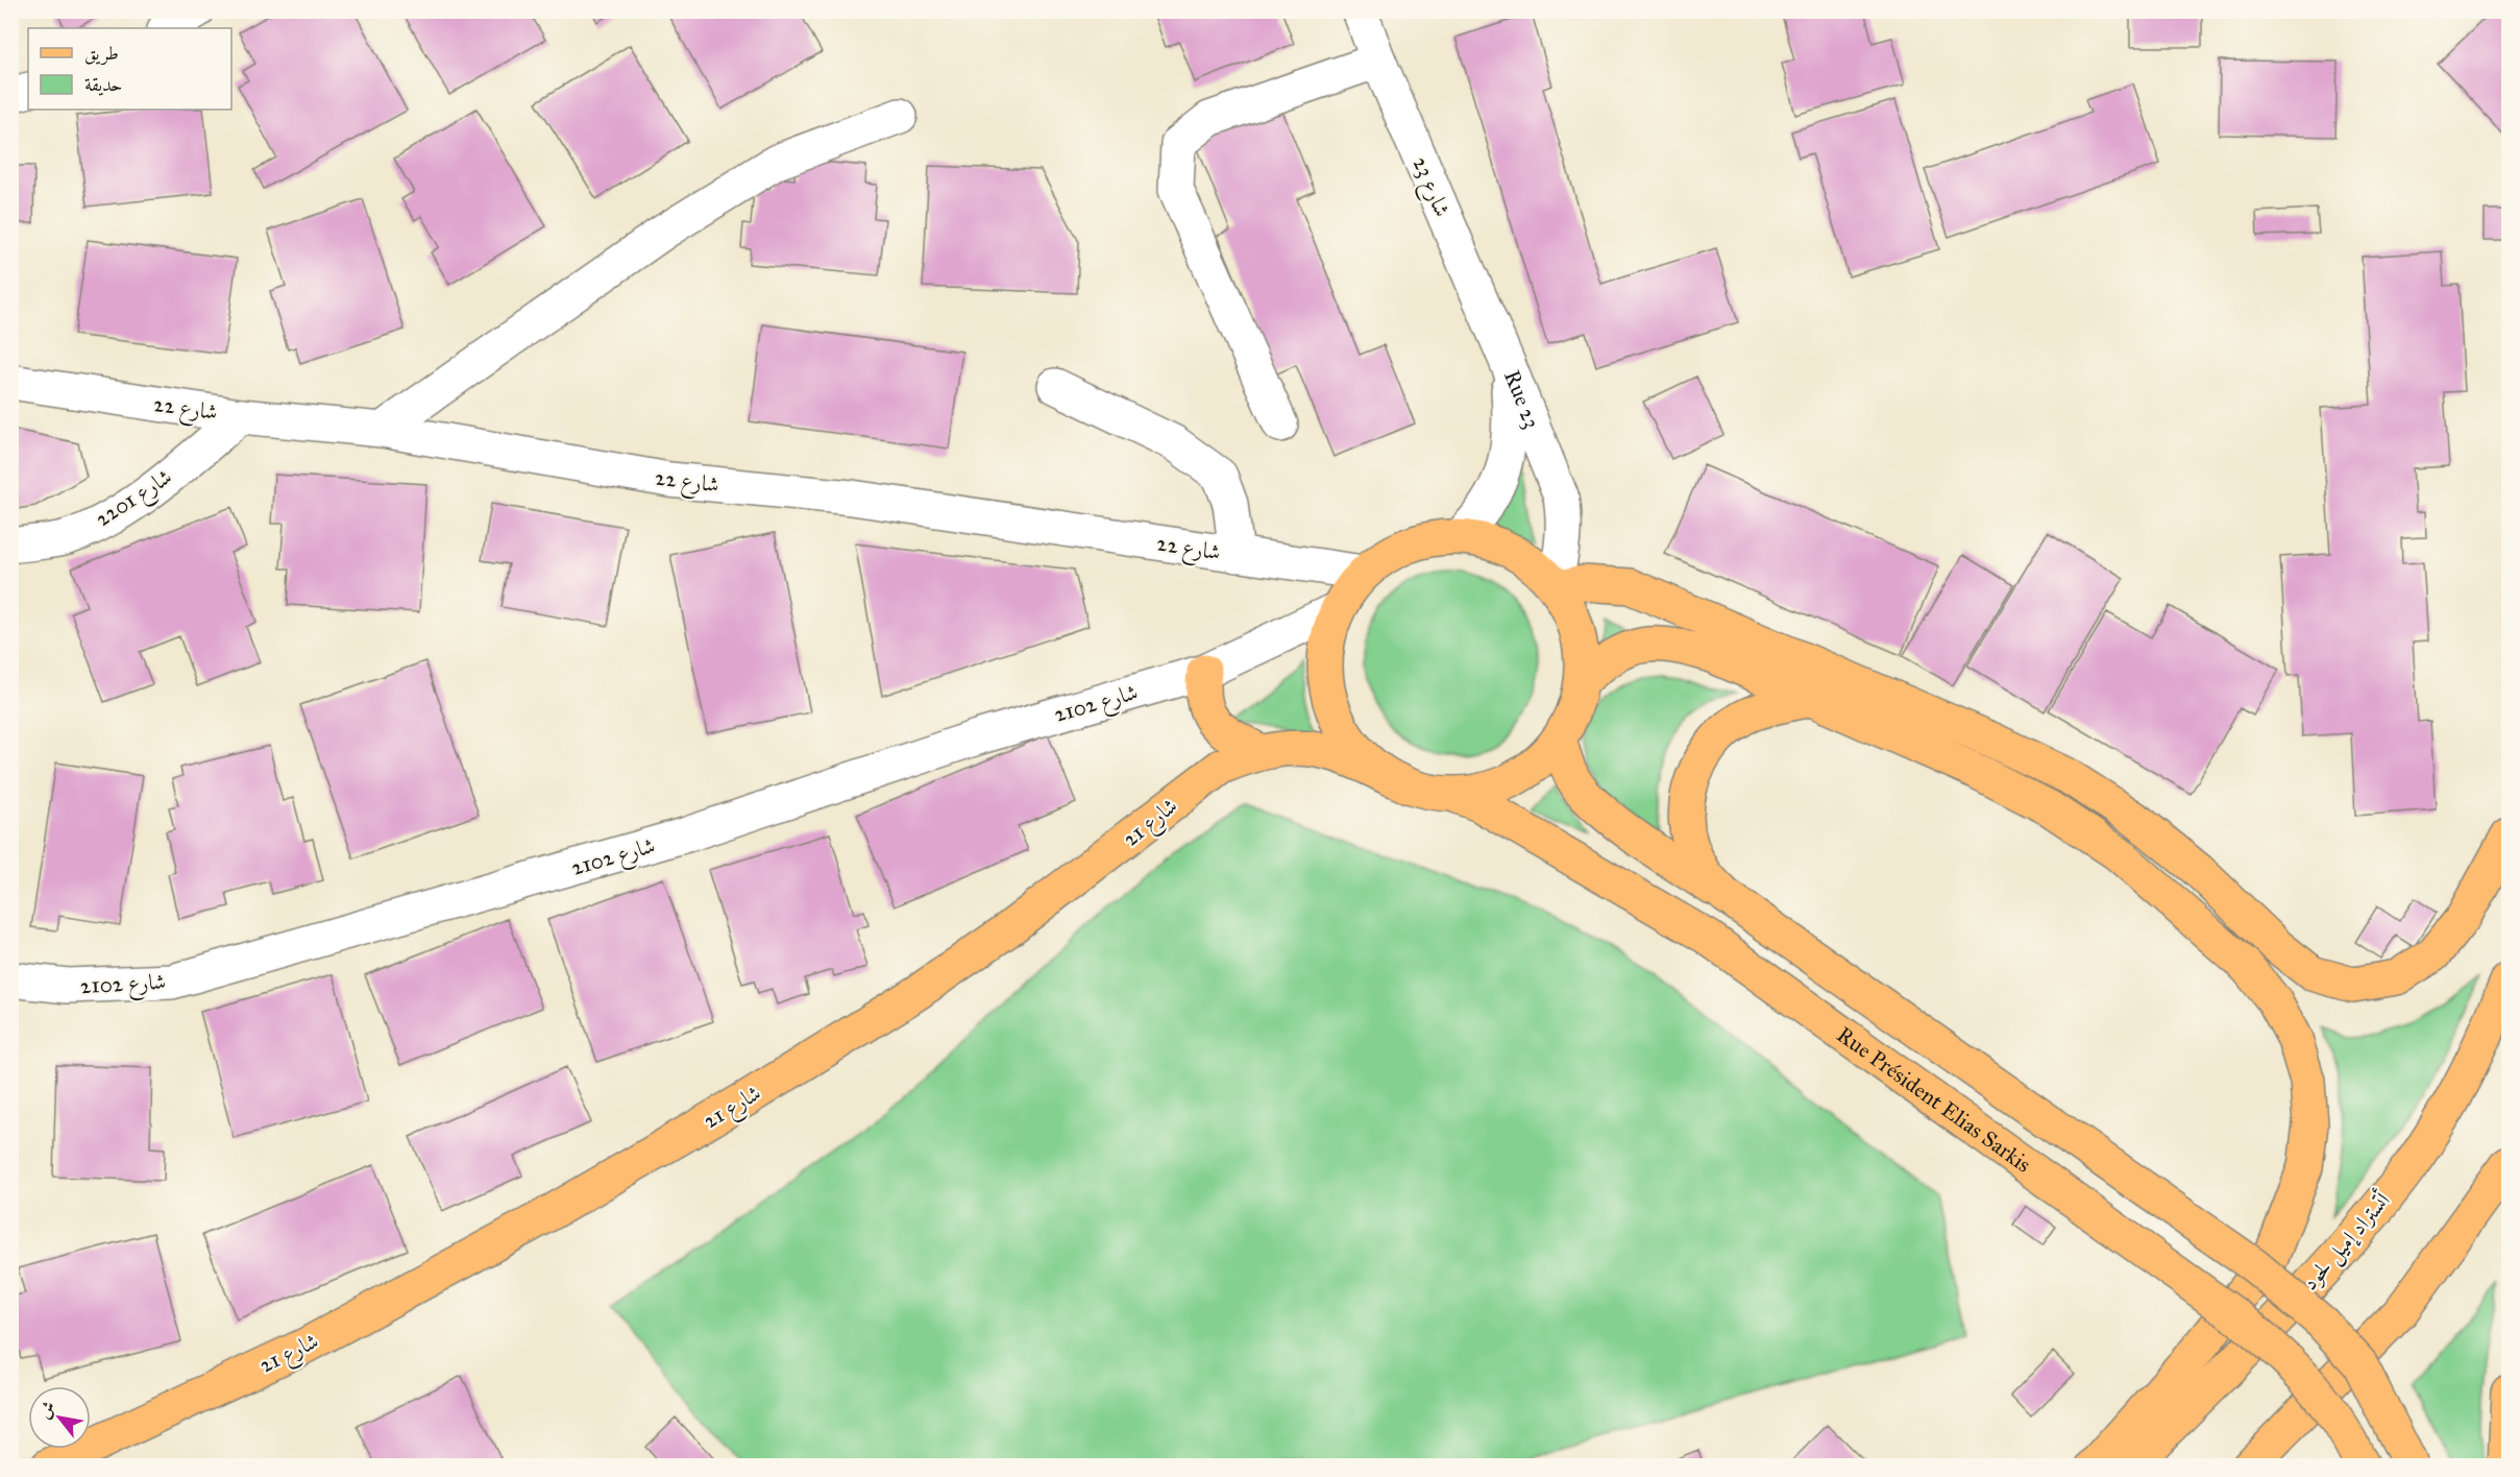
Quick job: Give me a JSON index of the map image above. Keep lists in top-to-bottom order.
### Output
{
  "streets": {
    "main road": ["شارع 21", "Rue Président Elias Sarkis", "أتستراد إميل لحود"],
    "street": [
      "شارع 23",
      "Rue 23",
      "شارع 22",
      "شارع 2201",
      "شارع 2102"
    ]
  },
  "crossings": [
    ["شارع 23", "Rue 23"],
    ["شارع 22", "شارع 2201"]
  ],
  "legend": ["طريق", "حديقة"],
  "north": "top left"
}
